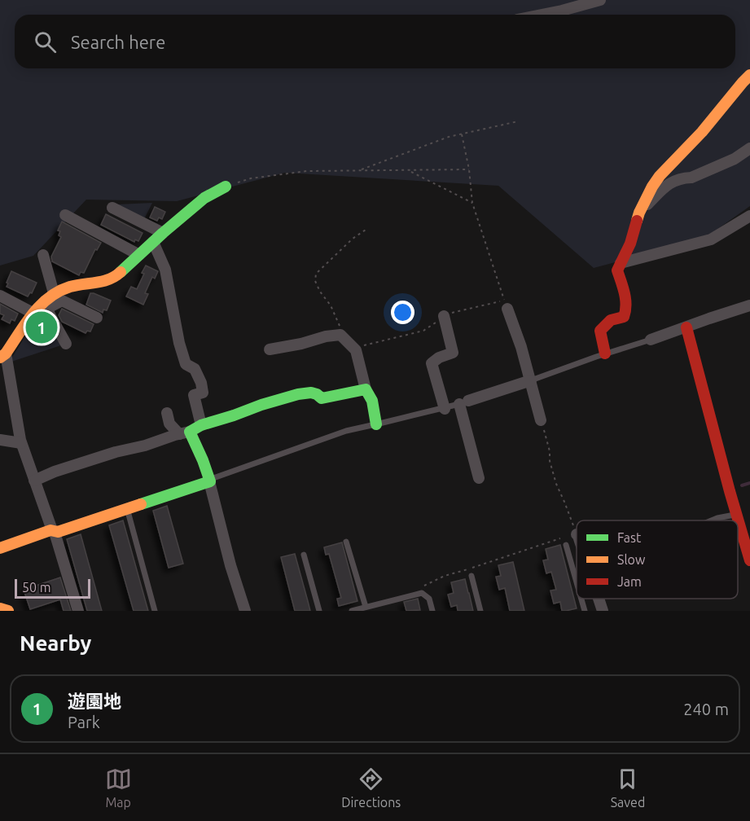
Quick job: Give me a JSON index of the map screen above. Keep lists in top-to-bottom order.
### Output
{
  "legend": ["Fast", "Slow", "Jam"],
  "scale_bar": "50 m",
  "page": {
    "search": "Search here",
    "pins": "1",
    "scale": "50 m",
    "heading": "Nearby",
    "list": [
      {
        "mark": "1",
        "name": "遊園地",
        "note": "Park",
        "value": "240 m"
      }
    ],
    "nav": ["Map", "Directions", "Saved"]
  }
}
